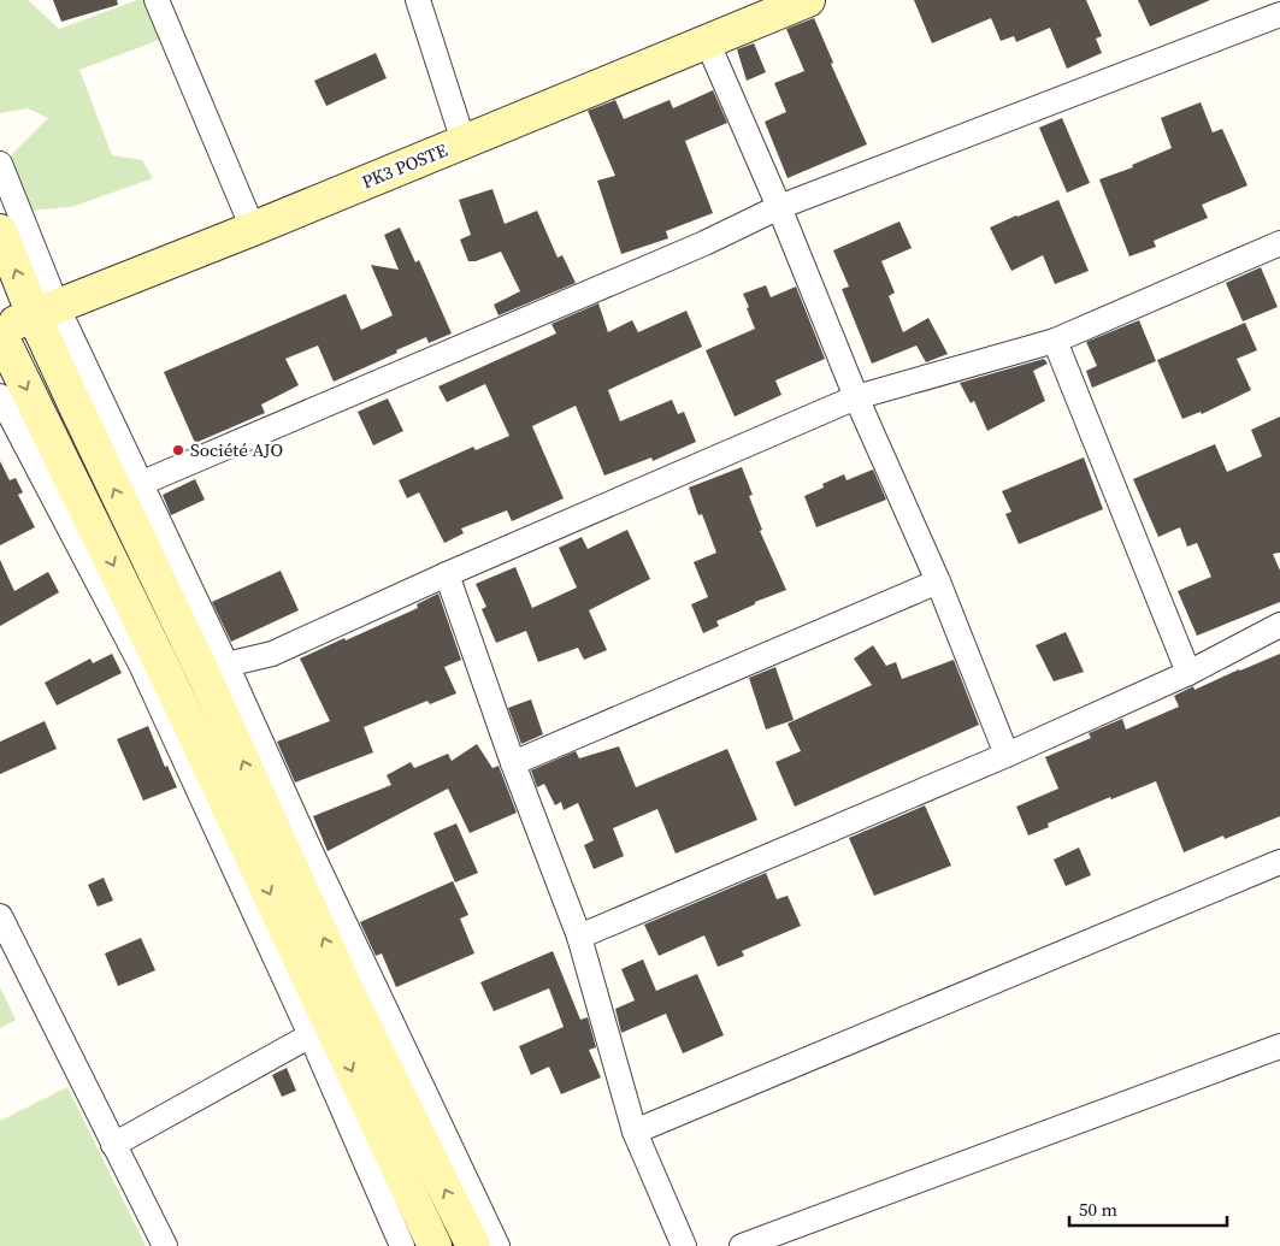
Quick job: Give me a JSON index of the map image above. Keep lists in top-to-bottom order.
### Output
{
  "streets": {
    "street": ["PK3 POSTE"]
  },
  "places": ["Société AJO"],
  "scale_bar": "50 m"
}
